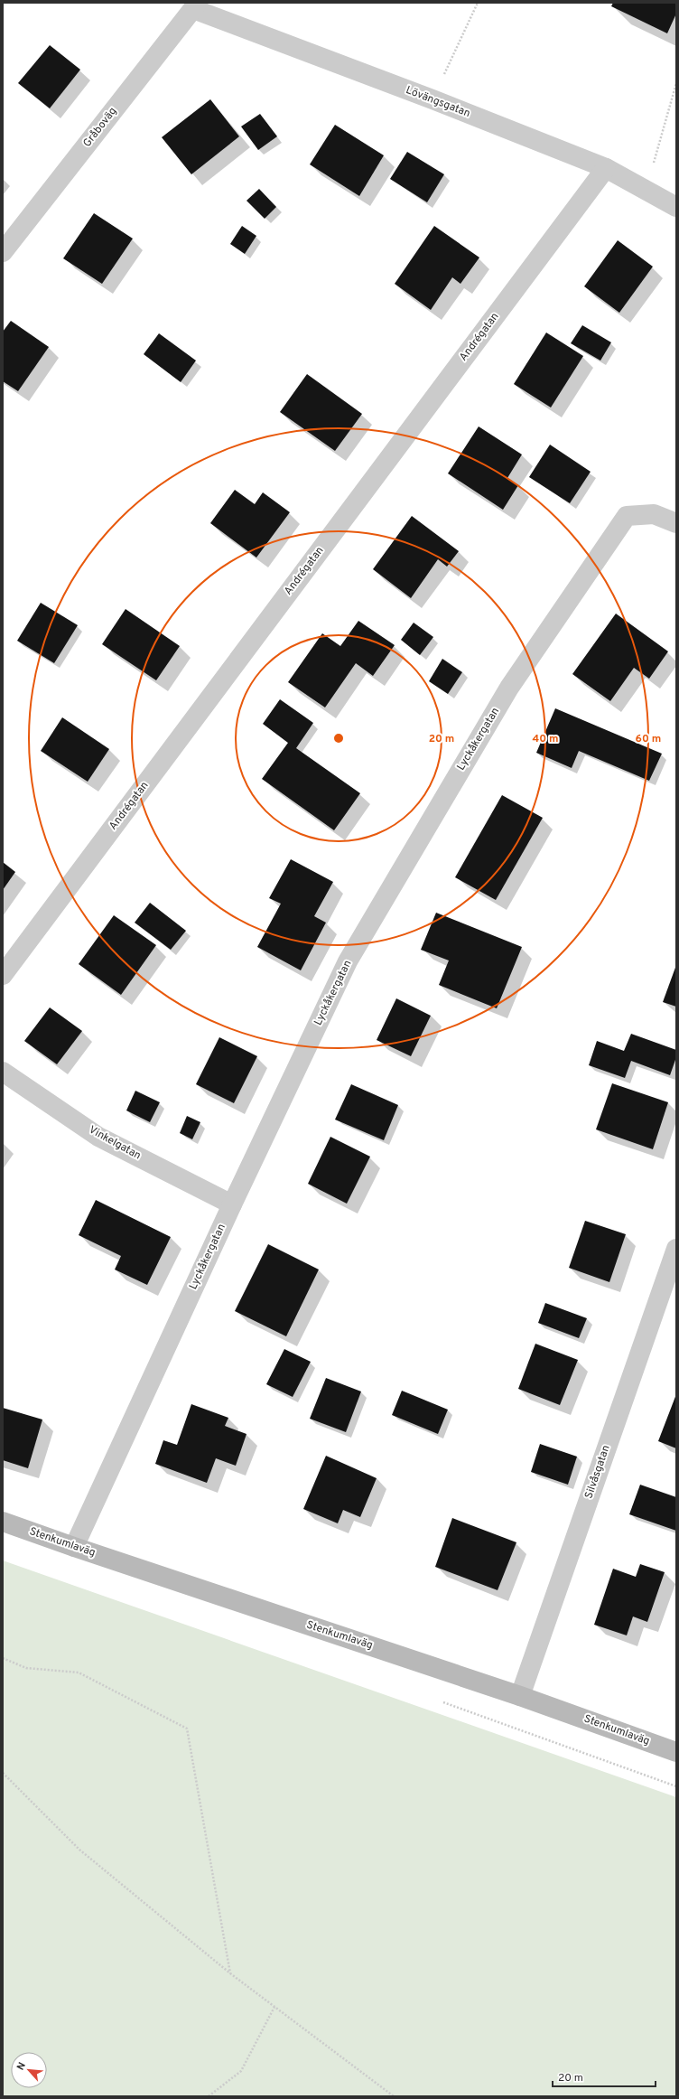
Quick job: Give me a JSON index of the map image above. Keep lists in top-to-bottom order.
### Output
{
  "streets": {
    "street": [
      "Lövängsgatan",
      "Gråboväg",
      "Andrégatan",
      "Lyckåkergatan",
      "Vinkelgatan",
      "Silvåsgatan",
      "Stenkumlaväg"
    ]
  },
  "crossings": [
    ["Lövängsgatan", "Gråboväg"],
    ["Lövängsgatan", "Andrégatan"],
    ["Lyckåkergatan", "Vinkelgatan"],
    ["Lyckåkergatan", "Stenkumlaväg"],
    ["Silvåsgatan", "Stenkumlaväg"]
  ],
  "scale_bar": "20 m",
  "north": "top left",
  "rings": ["20 m", "40 m", "60 m"]
}
